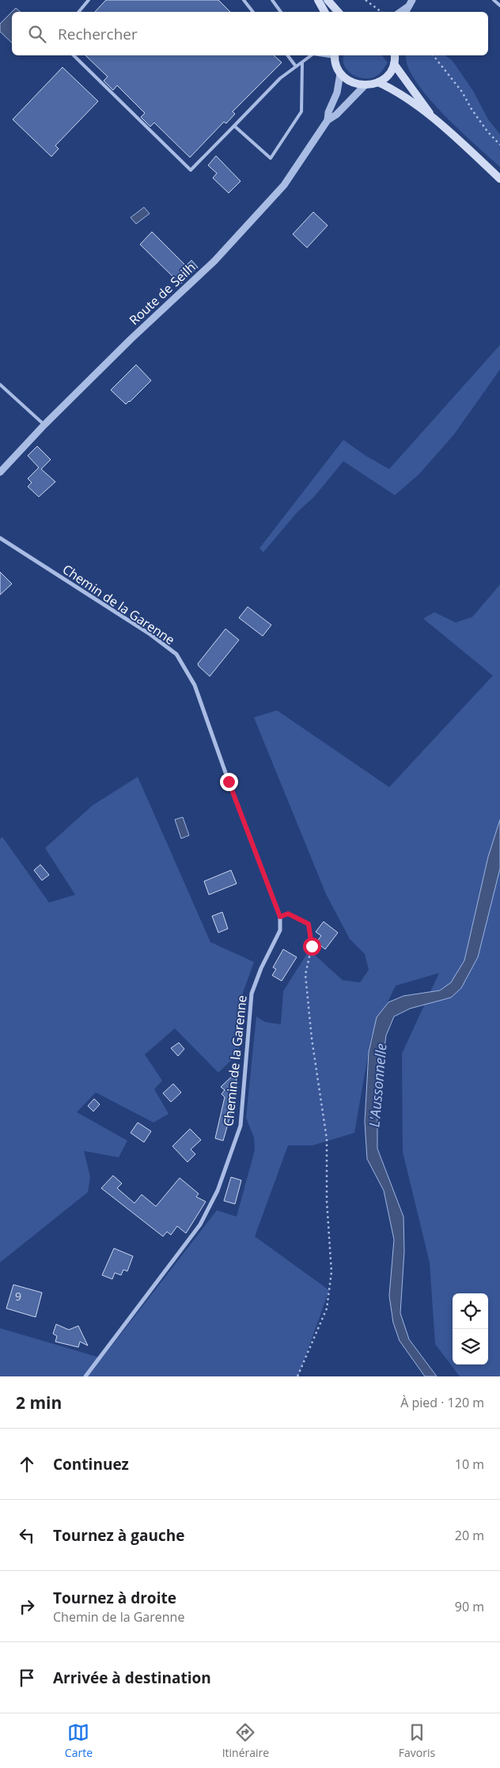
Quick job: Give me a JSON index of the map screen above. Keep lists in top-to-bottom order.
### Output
{
  "streets": {
    "street": ["Route de Seilh", "Chemin de la Garenne"]
  },
  "water": ["L'Aussonnelle"],
  "house_numbers": ["9"],
  "page": {
    "search": "Rechercher",
    "heading": ["2 min", "À pied · 120 m"],
    "list": [
      ["Continuez", "10 m"],
      ["Tournez à gauche", "20 m"],
      ["Tournez à droite", "Chemin de la Garenne", "90 m"],
      "Arrivée à destination"
    ],
    "nav": ["Carte", "Itinéraire", "Favoris"]
  }
}
